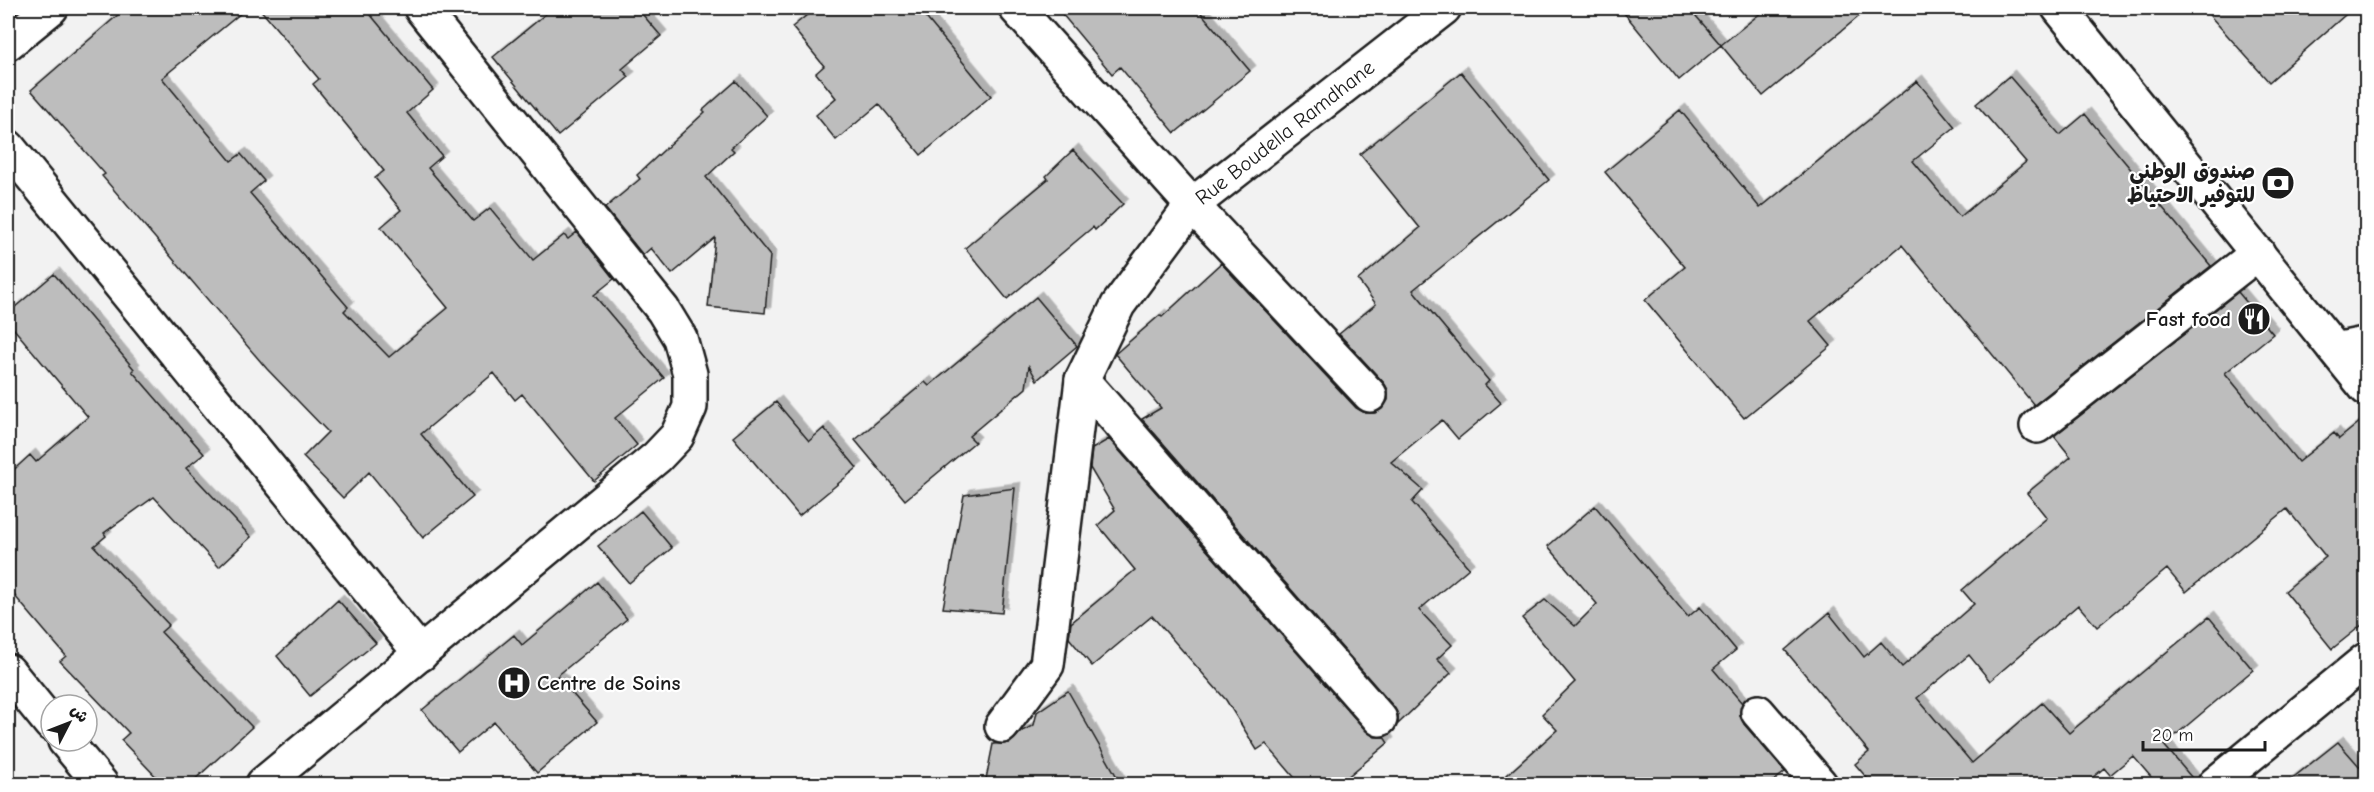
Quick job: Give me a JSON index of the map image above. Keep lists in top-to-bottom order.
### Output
{
  "streets": {
    "street": ["Rue Boudella Ramdhane"]
  },
  "places": {
    "bank": ["صندوق الوطني للتوفير الاحتياط"],
    "restaurant": ["Fast food"],
    "hospital": ["Centre de Soins"]
  },
  "scale_bar": "20 m",
  "north": "top right"
}
